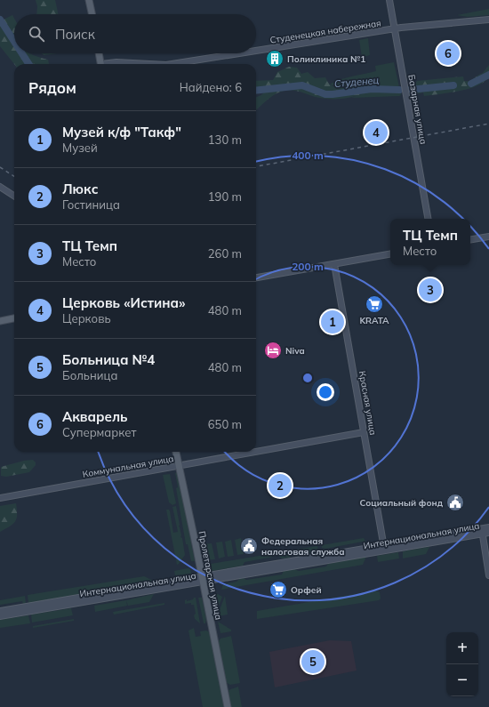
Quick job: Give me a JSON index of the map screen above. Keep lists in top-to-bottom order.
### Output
{
  "streets": {
    "main road": [
      "Студенецкая набережная",
      "Базарная улица",
      "Красная улица",
      "Коммунальная улица",
      "Интернациональная улица",
      "Пролетарская улица"
    ]
  },
  "crossings": [
    ["Студенецкая набережная", "Базарная улица"],
    ["Красная улица", "Коммунальная улица"],
    ["Красная улица", "Интернациональная улица"],
    ["Коммунальная улица", "Пролетарская улица"],
    ["Интернациональная улица", "Пролетарская улица"]
  ],
  "water": ["Студенец"],
  "places": {
    "building": ["Поликлиника №1"],
    "supermarket": ["KRATA", "Орфей"],
    "hotel": ["Niva"],
    "public building": ["Социальный фонд", "Федеральная налоговая служба"]
  },
  "page": {
    "search": "Поиск",
    "pins": [
      "6",
      "4",
      "3",
      "1",
      "2",
      "5"
    ],
    "heading": ["Рядом", "Найдено: 6"],
    "list": [
      {
        "mark": "1",
        "name": "Музей к/ф \"Такф\"",
        "note": "Музей",
        "value": "130 m"
      },
      {
        "mark": "2",
        "name": "Люкс",
        "note": "Гостиница",
        "value": "190 m"
      },
      {
        "mark": "3",
        "name": "ТЦ Темп",
        "note": "Место",
        "value": "260 m"
      },
      {
        "mark": "4",
        "name": "Церковь «Истина»",
        "note": "Церковь",
        "value": "480 m"
      },
      {
        "mark": "5",
        "name": "Больница №4",
        "note": "Больница",
        "value": "480 m"
      },
      {
        "mark": "6",
        "name": "Акварель",
        "note": "Супермаркет",
        "value": "650 m"
      }
    ],
    "popup": ["ТЦ Темп", "Место"],
    "map_buttons": ["+", "−"]
  },
  "rings": ["400 m", "200 m"]
}
